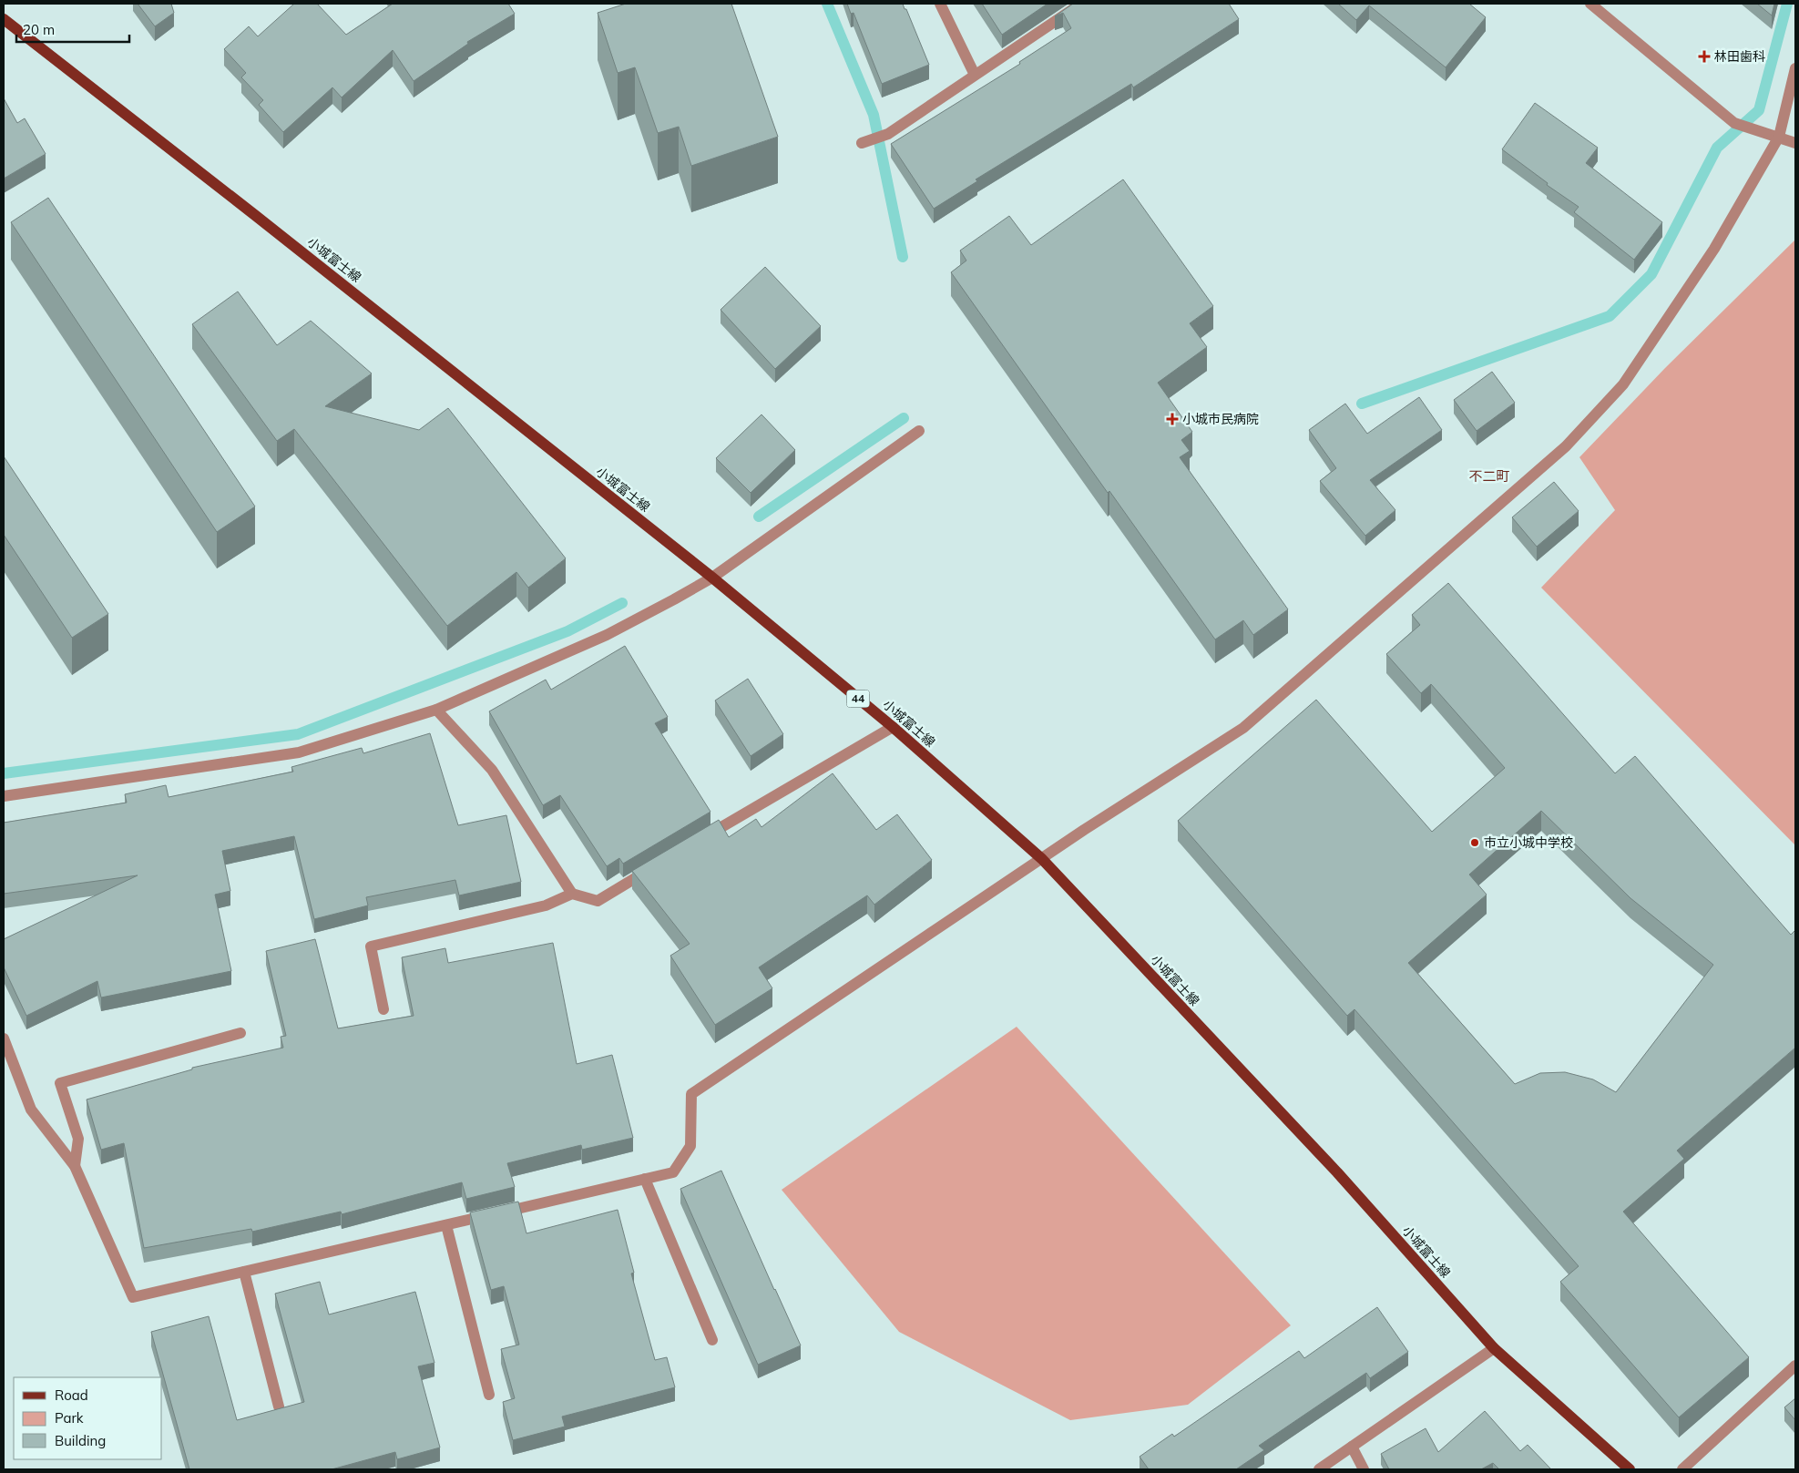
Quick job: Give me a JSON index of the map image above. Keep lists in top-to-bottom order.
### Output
{
  "streets": {
    "main road": ["小城富士線", "44"]
  },
  "districts": ["不二町"],
  "places": {
    "health": ["林田歯科", "小城市民病院"],
    "other": ["市立小城中学校"]
  },
  "legend": ["Road", "Park", "Building"],
  "scale_bar": "20 m"
}
